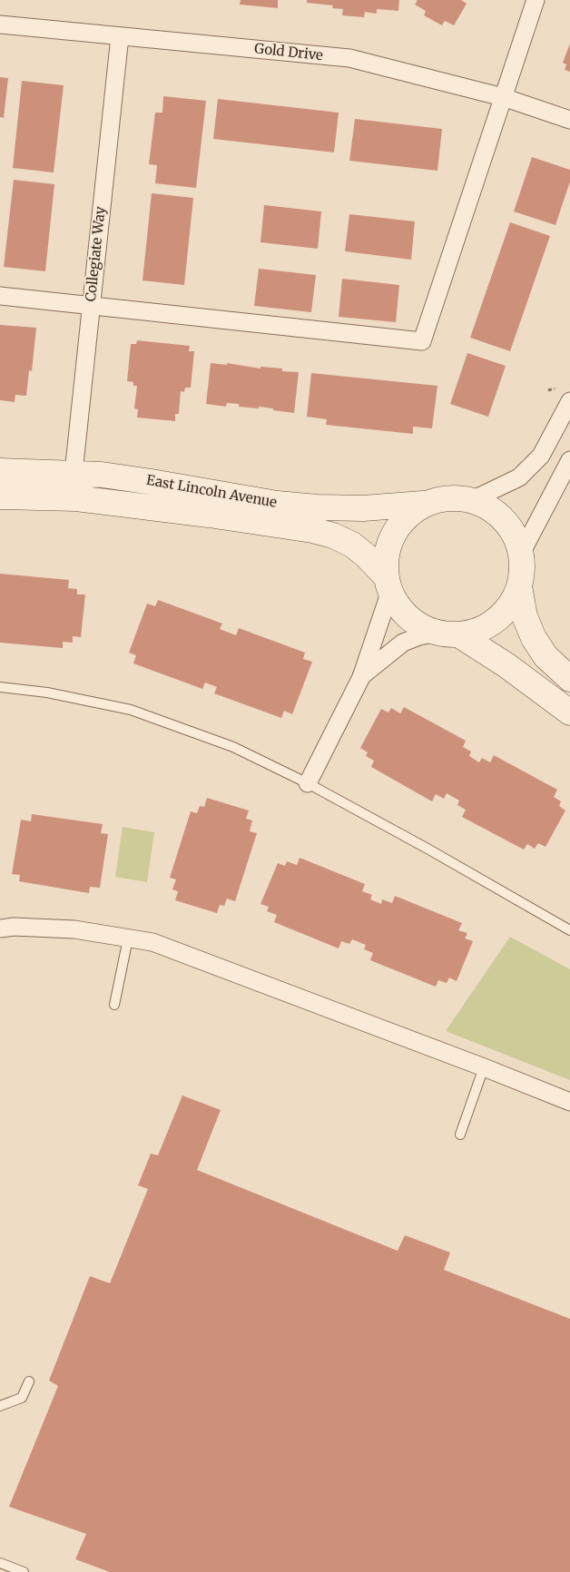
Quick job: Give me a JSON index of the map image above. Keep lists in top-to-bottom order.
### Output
{
  "streets": {
    "street": ["Gold Drive", "Collegiate Way", "East Lincoln Avenue"]
  },
  "crossings": [
    ["Gold Drive", "Collegiate Way"],
    ["Collegiate Way", "East Lincoln Avenue"]
  ]
}
